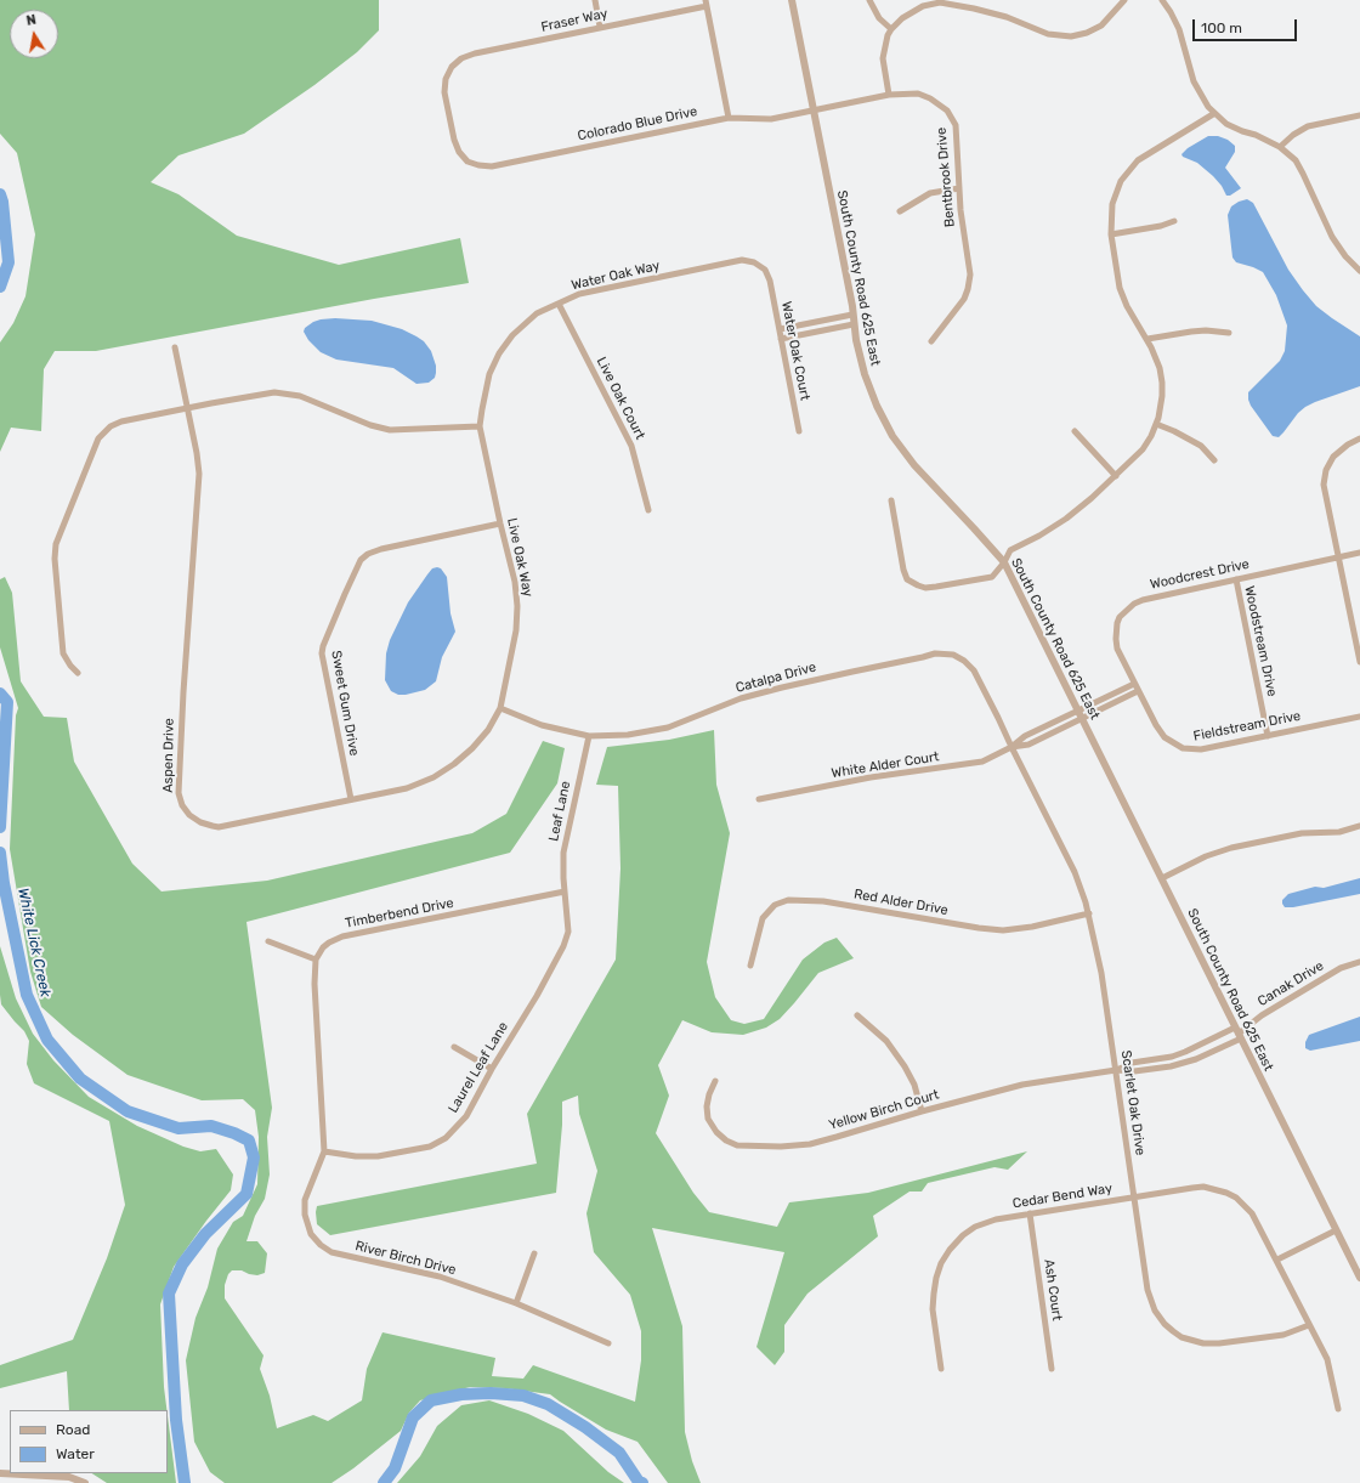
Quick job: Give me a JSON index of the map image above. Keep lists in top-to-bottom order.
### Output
{
  "streets": {
    "street": [
      "Fraser Way",
      "Colorado Blue Drive",
      "Bentbrook Drive",
      "Water Oak Way",
      "South County Road 625 East",
      "Water Oak Court",
      "Live Oak Court",
      "Live Oak Way",
      "Woodcrest Drive",
      "Woodstream Drive",
      "Catalpa Drive",
      "Sweet Gum Drive",
      "Fieldstream Drive",
      "Aspen Drive",
      "White Alder Court",
      "Leaf Lane",
      "Red Alder Drive",
      "Timberbend Drive",
      "Canak Drive",
      "Laurel Leaf Lane",
      "Scarlet Oak Drive",
      "Yellow Birch Court",
      "Cedar Bend Way",
      "River Birch Drive",
      "Ash Court"
    ]
  },
  "crossings": [
    ["Fraser Way", "Colorado Blue Drive"],
    ["Colorado Blue Drive", "Bentbrook Drive"],
    ["Colorado Blue Drive", "South County Road 625 East"],
    ["Bentbrook Drive", "South County Road 625 East"],
    ["Water Oak Way", "Water Oak Court"],
    ["Water Oak Way", "Live Oak Court"],
    ["Water Oak Way", "Live Oak Way"],
    ["South County Road 625 East", "White Alder Court"],
    ["South County Road 625 East", "Canak Drive"],
    ["South County Road 625 East", "Yellow Birch Court"],
    ["Live Oak Way", "Catalpa Drive"],
    ["Live Oak Way", "Sweet Gum Drive"],
    ["Live Oak Way", "Aspen Drive"],
    ["Woodcrest Drive", "Woodstream Drive"],
    ["Woodcrest Drive", "Fieldstream Drive"],
    ["Woodstream Drive", "Fieldstream Drive"],
    ["Catalpa Drive", "Aspen Drive"],
    ["Catalpa Drive", "White Alder Court"],
    ["Catalpa Drive", "Leaf Lane"],
    ["Catalpa Drive", "Scarlet Oak Drive"],
    ["Sweet Gum Drive", "Aspen Drive"],
    ["White Alder Court", "Scarlet Oak Drive"],
    ["Leaf Lane", "Timberbend Drive"],
    ["Leaf Lane", "Laurel Leaf Lane"],
    ["Red Alder Drive", "Scarlet Oak Drive"],
    ["Timberbend Drive", "Laurel Leaf Lane"],
    ["Canak Drive", "Yellow Birch Court"],
    ["Laurel Leaf Lane", "River Birch Drive"],
    ["Scarlet Oak Drive", "Yellow Birch Court"],
    ["Scarlet Oak Drive", "Cedar Bend Way"],
    ["Cedar Bend Way", "Ash Court"]
  ],
  "water": ["White Lick Creek"],
  "legend": ["Road", "Water"],
  "scale_bar": "100 m",
  "north": "top"
}
